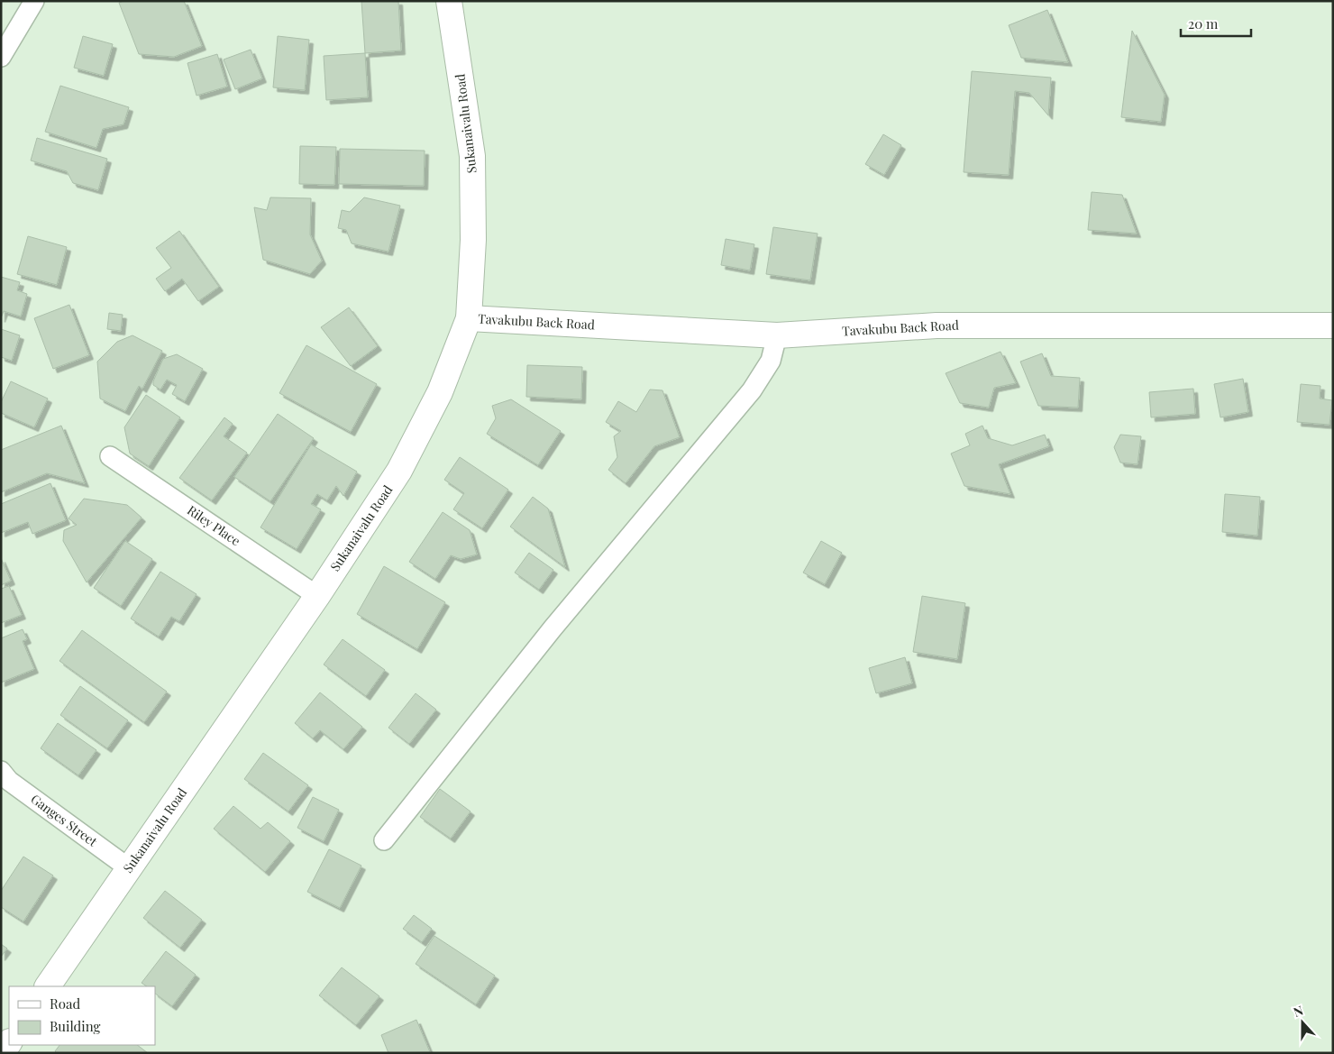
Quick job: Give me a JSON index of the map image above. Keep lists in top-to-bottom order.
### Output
{
  "streets": {
    "main road": ["Sukanaivalu Road", "Tavakubu Back Road"],
    "street": ["Riley Place", "Ganges Street"]
  },
  "crossings": [
    ["Sukanaivalu Road", "Tavakubu Back Road"],
    ["Sukanaivalu Road", "Riley Place"],
    ["Sukanaivalu Road", "Ganges Street"]
  ],
  "legend": ["Road", "Building"],
  "scale_bar": "20 m",
  "north": "top"
}
